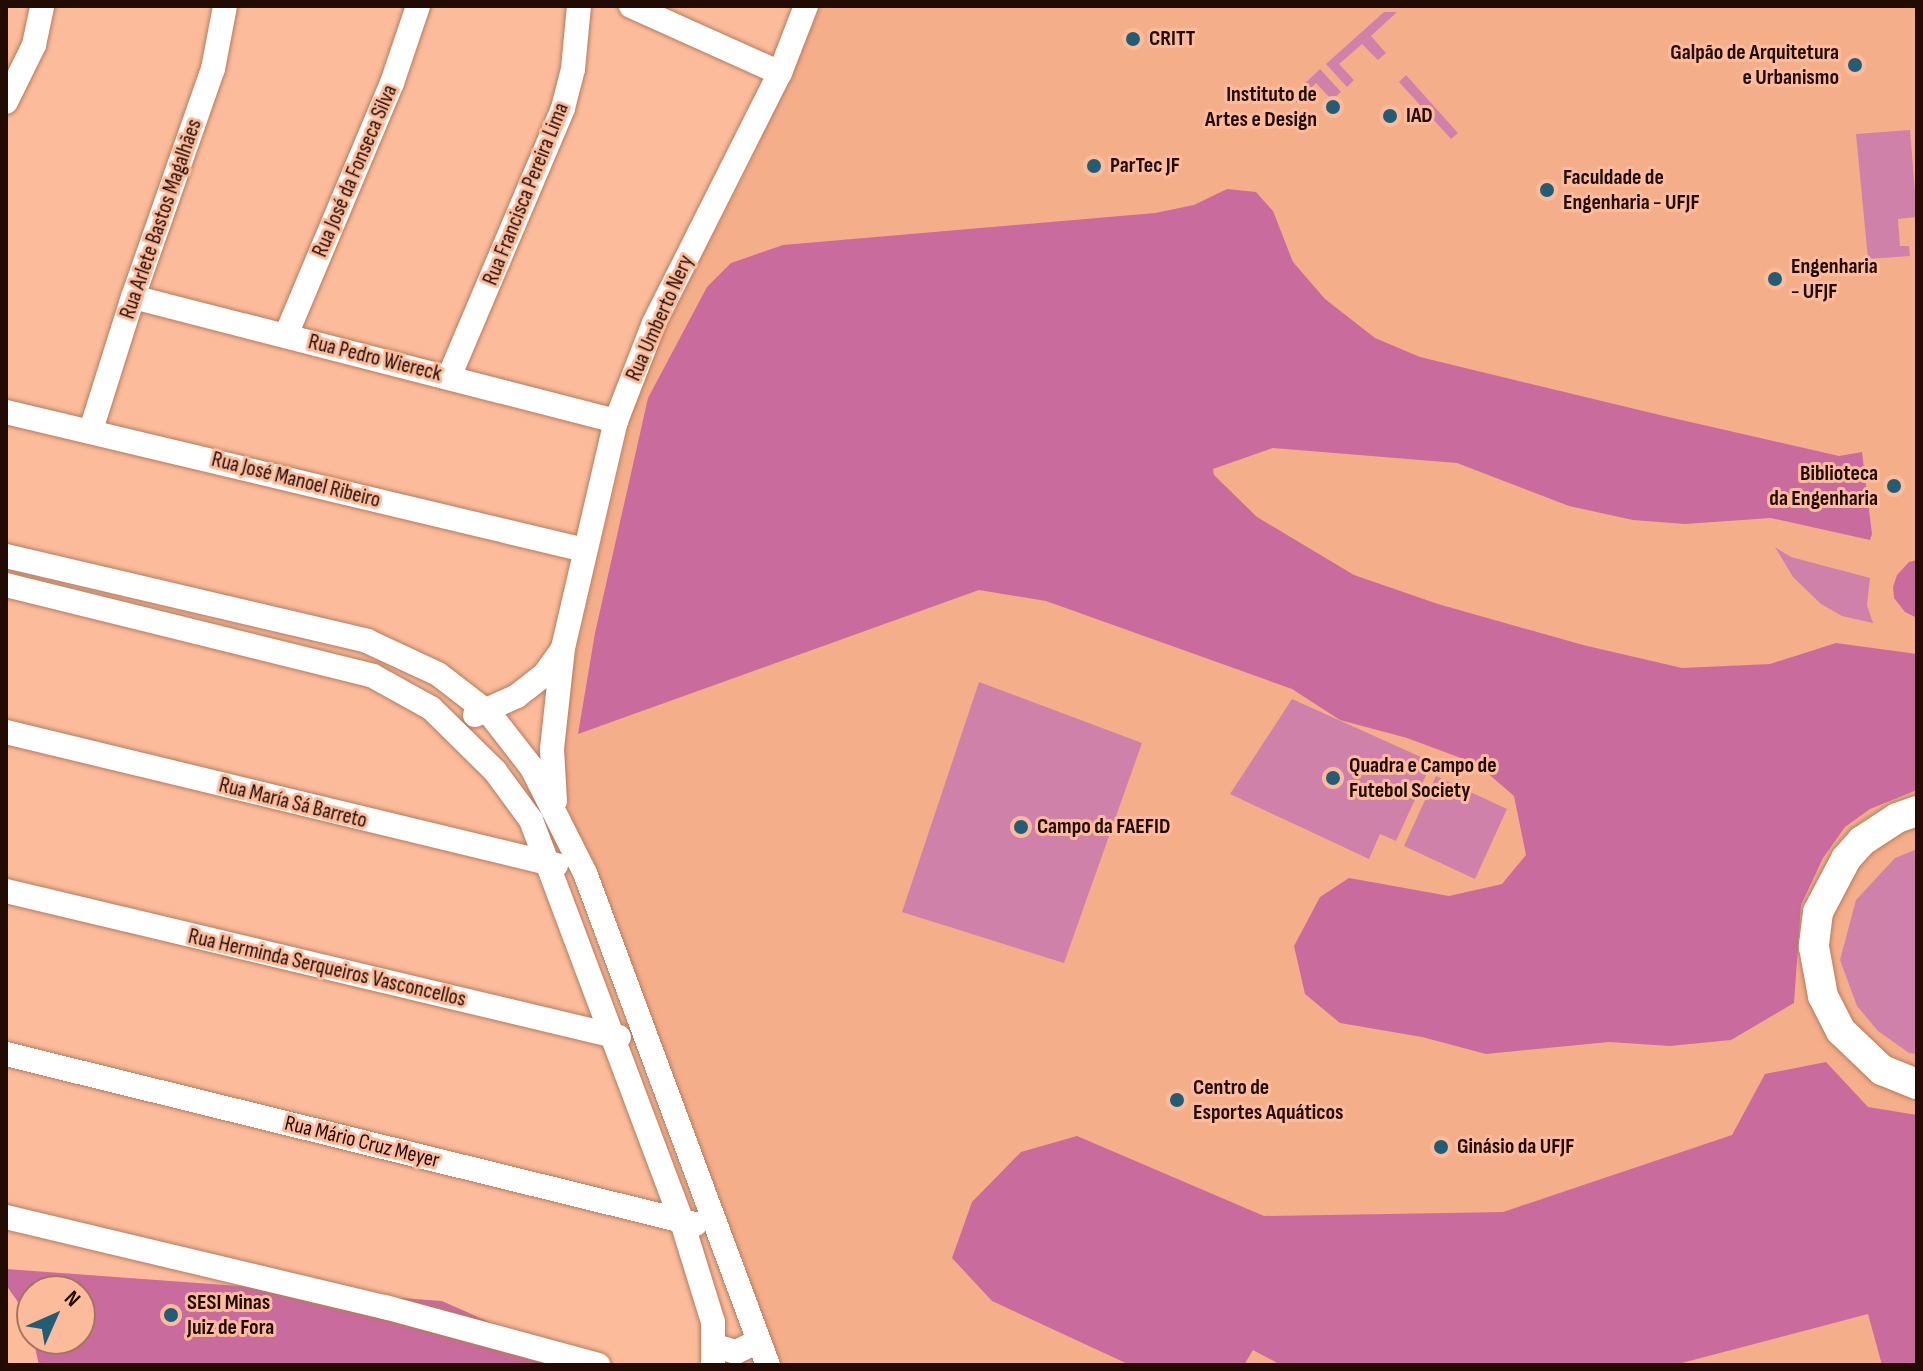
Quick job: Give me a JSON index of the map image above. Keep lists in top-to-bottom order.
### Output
{
  "streets": {
    "street": [
      "Rua José da Fonseca Silva",
      "Rua Francisca Pereira Lima",
      "Rua Arlete Bastos Magalhães",
      "Rua Umberto Nery",
      "Rua Pedro Wiereck",
      "Rua José Manoel Ribeiro",
      "Rua María Sá Barreto",
      "Rua Herminda Serqueiros Vasconcellos",
      "Rua Mário Cruz Meyer"
    ]
  },
  "crossings": [
    ["Rua José da Fonseca Silva", "Rua Pedro Wiereck"],
    ["Rua Francisca Pereira Lima", "Rua Pedro Wiereck"],
    ["Rua Arlete Bastos Magalhães", "Rua Pedro Wiereck"],
    ["Rua Arlete Bastos Magalhães", "Rua José Manoel Ribeiro"],
    ["Rua Umberto Nery", "Rua Pedro Wiereck"],
    ["Rua Umberto Nery", "Rua José Manoel Ribeiro"]
  ],
  "places": [
    "CRITT",
    "Galpão de Arquitetura e Urbanismo",
    "Instituto de Artes e Design",
    "IAD",
    "ParTec JF",
    "Faculdade de Engenharia - UFJF",
    "Engenharia - UFJF",
    "Biblioteca da Engenharia",
    "Quadra e Campo de Futebol Society",
    "Campo da FAEFID",
    "Centro de Esportes Aquáticos",
    "Ginásio da UFJF",
    "SESI Minas Juiz de Fora"
  ],
  "north": "top right"
}
